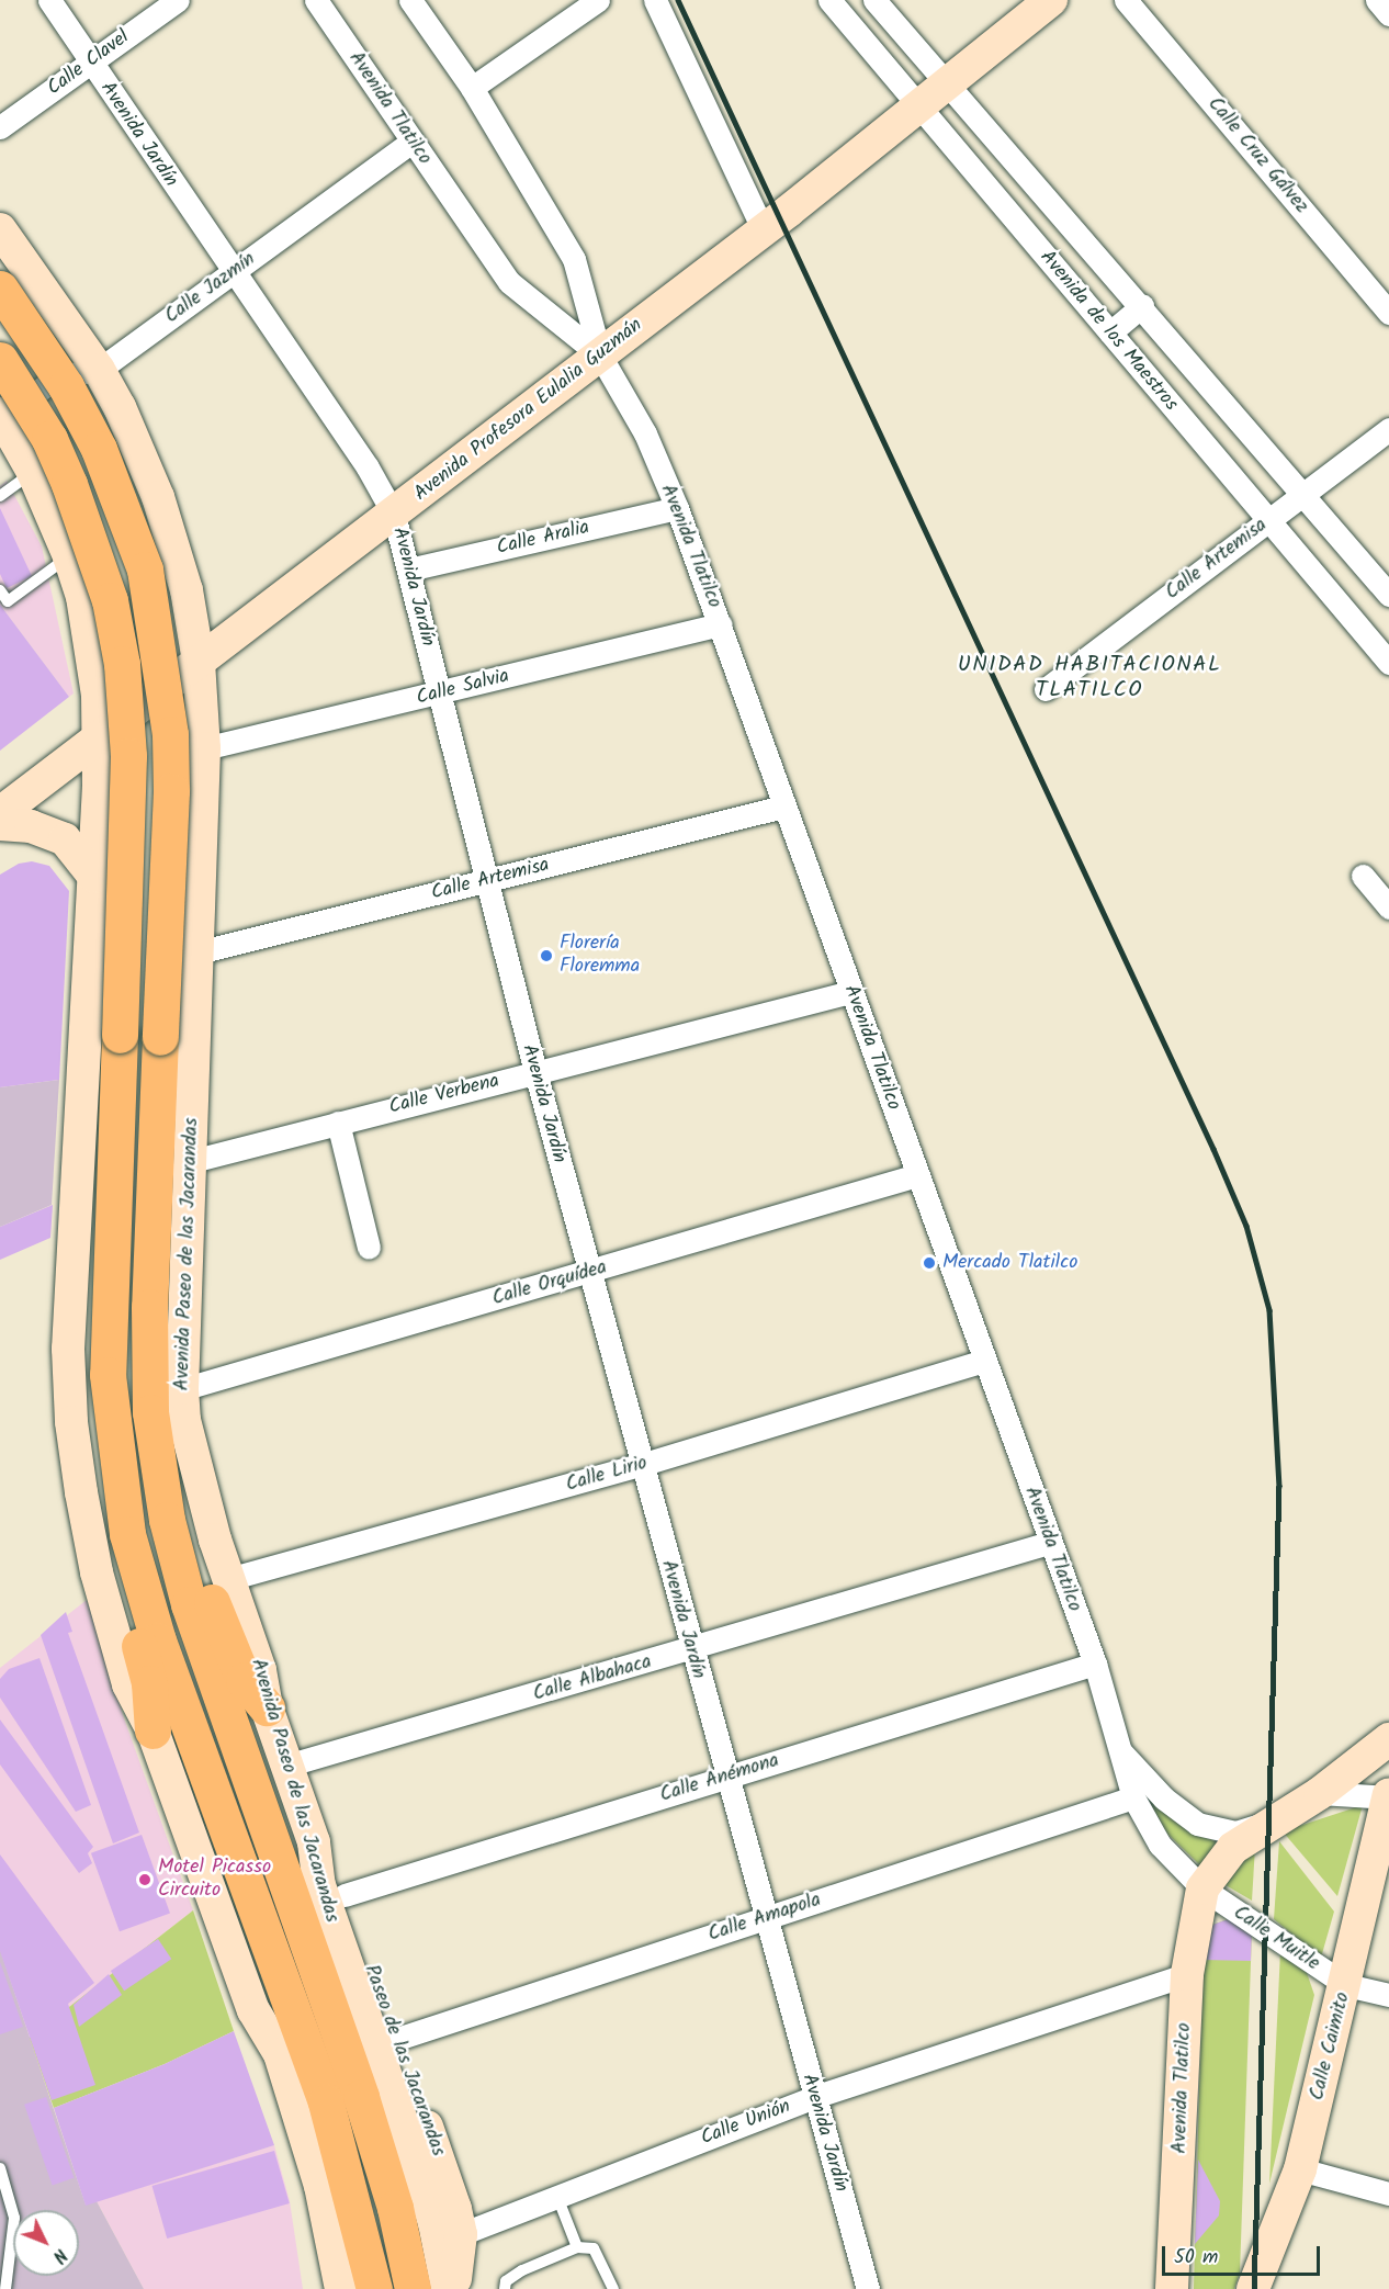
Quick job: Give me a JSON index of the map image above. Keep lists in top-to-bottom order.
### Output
{
  "streets": {
    "main road": [
      "Avenida Tlatilco",
      "Avenida Profesora Eulalia Guzmán",
      "Avenida Paseo de las Jacarandas",
      "Calle Caimito",
      "Paseo de las Jacarandas"
    ],
    "street": [
      "Calle Clavel",
      "Avenida Jardín",
      "Calle Cruz Gálvez",
      "Calle Jazmín",
      "Avenida de los Maestros",
      "Calle Aralia",
      "Calle Artemisa",
      "Calle Salvia",
      "Calle Verbena",
      "Calle Orquídea",
      "Calle Lirio",
      "Calle Albahaca",
      "Calle Anémona",
      "Calle Amapola",
      "Calle Muitle",
      "Calle Unión"
    ]
  },
  "crossings": [
    ["Calle Clavel", "Avenida Jardín"],
    ["Avenida Tlatilco", "Calle Jazmín"],
    ["Avenida Tlatilco", "Avenida Profesora Eulalia Guzmán"],
    ["Avenida Tlatilco", "Calle Aralia"],
    ["Avenida Tlatilco", "Calle Artemisa"],
    ["Avenida Tlatilco", "Calle Salvia"],
    ["Avenida Tlatilco", "Calle Verbena"],
    ["Avenida Tlatilco", "Calle Orquídea"],
    ["Avenida Tlatilco", "Calle Lirio"],
    ["Avenida Tlatilco", "Calle Albahaca"],
    ["Avenida Tlatilco", "Calle Anémona"],
    ["Avenida Tlatilco", "Calle Amapola"],
    ["Avenida Tlatilco", "Calle Muitle"],
    ["Avenida Tlatilco", "Calle Unión"],
    ["Avenida Jardín", "Calle Jazmín"],
    ["Avenida Jardín", "Avenida Profesora Eulalia Guzmán"],
    ["Avenida Jardín", "Calle Aralia"],
    ["Avenida Jardín", "Calle Artemisa"],
    ["Avenida Jardín", "Calle Salvia"],
    ["Avenida Jardín", "Calle Verbena"],
    ["Avenida Jardín", "Calle Orquídea"],
    ["Avenida Jardín", "Calle Lirio"],
    ["Avenida Jardín", "Calle Albahaca"],
    ["Avenida Jardín", "Calle Anémona"],
    ["Avenida Jardín", "Calle Amapola"],
    ["Avenida Jardín", "Calle Unión"],
    ["Calle Jazmín", "Avenida Paseo de las Jacarandas"],
    ["Avenida de los Maestros", "Avenida Profesora Eulalia Guzmán"],
    ["Avenida de los Maestros", "Calle Artemisa"],
    ["Avenida Profesora Eulalia Guzmán", "Avenida Paseo de las Jacarandas"],
    ["Calle Artemisa", "Avenida Paseo de las Jacarandas"],
    ["Calle Salvia", "Avenida Paseo de las Jacarandas"],
    ["Calle Verbena", "Avenida Paseo de las Jacarandas"],
    ["Avenida Paseo de las Jacarandas", "Calle Orquídea"],
    ["Avenida Paseo de las Jacarandas", "Calle Lirio"],
    ["Avenida Paseo de las Jacarandas", "Calle Albahaca"],
    ["Avenida Paseo de las Jacarandas", "Calle Anémona"],
    ["Avenida Paseo de las Jacarandas", "Paseo de las Jacarandas"],
    ["Calle Anémona", "Paseo de las Jacarandas"],
    ["Calle Amapola", "Paseo de las Jacarandas"],
    ["Calle Muitle", "Calle Caimito"],
    ["Paseo de las Jacarandas", "Calle Unión"]
  ],
  "districts": ["UNIDAD HABITACIONAL TLATILCO"],
  "places": ["Florería Floremma", "Mercado Tlatilco", "Motel Picasso Circuito"],
  "scale_bar": "50 m",
  "north": "bottom right"
}
